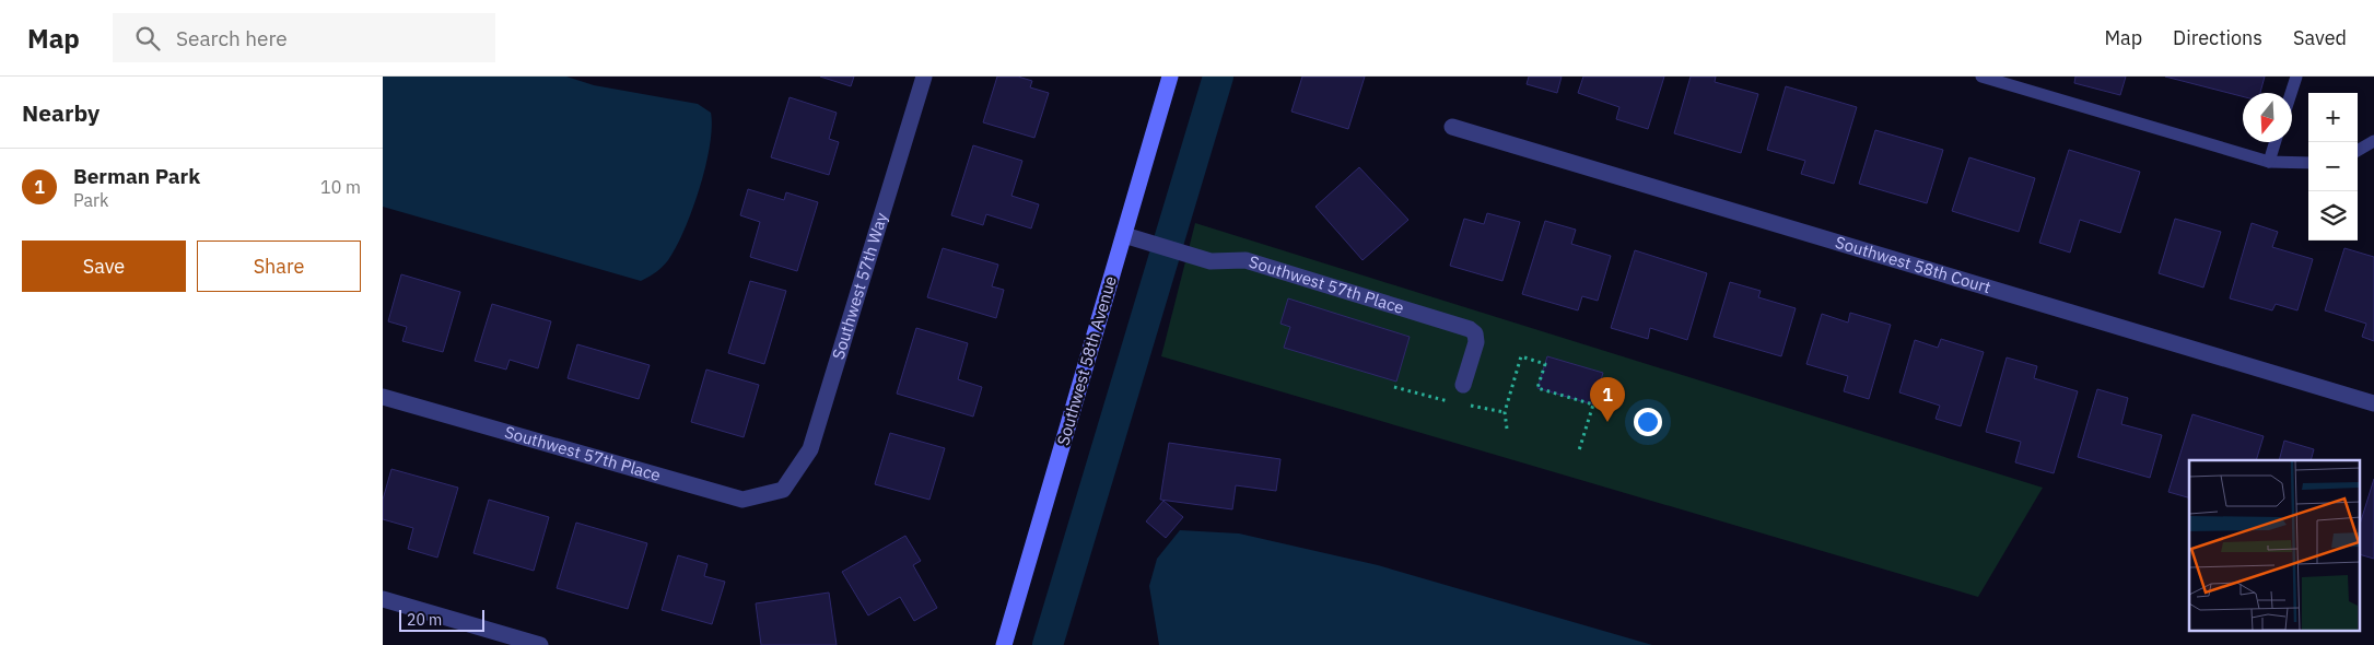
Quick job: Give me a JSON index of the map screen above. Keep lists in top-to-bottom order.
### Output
{
  "streets": {
    "street": [
      "Southwest 58th Court",
      "Southwest 57th Place",
      "Southwest 57th Way",
      "Southwest 58th Avenue"
    ]
  },
  "crossings": [
    ["Southwest 57th Place", "Southwest 57th Way"],
    ["Southwest 57th Place", "Southwest 58th Avenue"]
  ],
  "scale_bar": "20 m",
  "north": "bottom",
  "page": {
    "header": "Map",
    "search": "Search here",
    "nav": ["Map", "Directions", "Saved"],
    "heading": "Nearby",
    "map_buttons": ["+", "−"],
    "list": [
      {
        "mark": "1",
        "name": "Berman Park",
        "note": "Park",
        "value": "10 m"
      }
    ],
    "buttons": ["Save", "Share"],
    "pins": "1",
    "scale": "20 m"
  }
}
